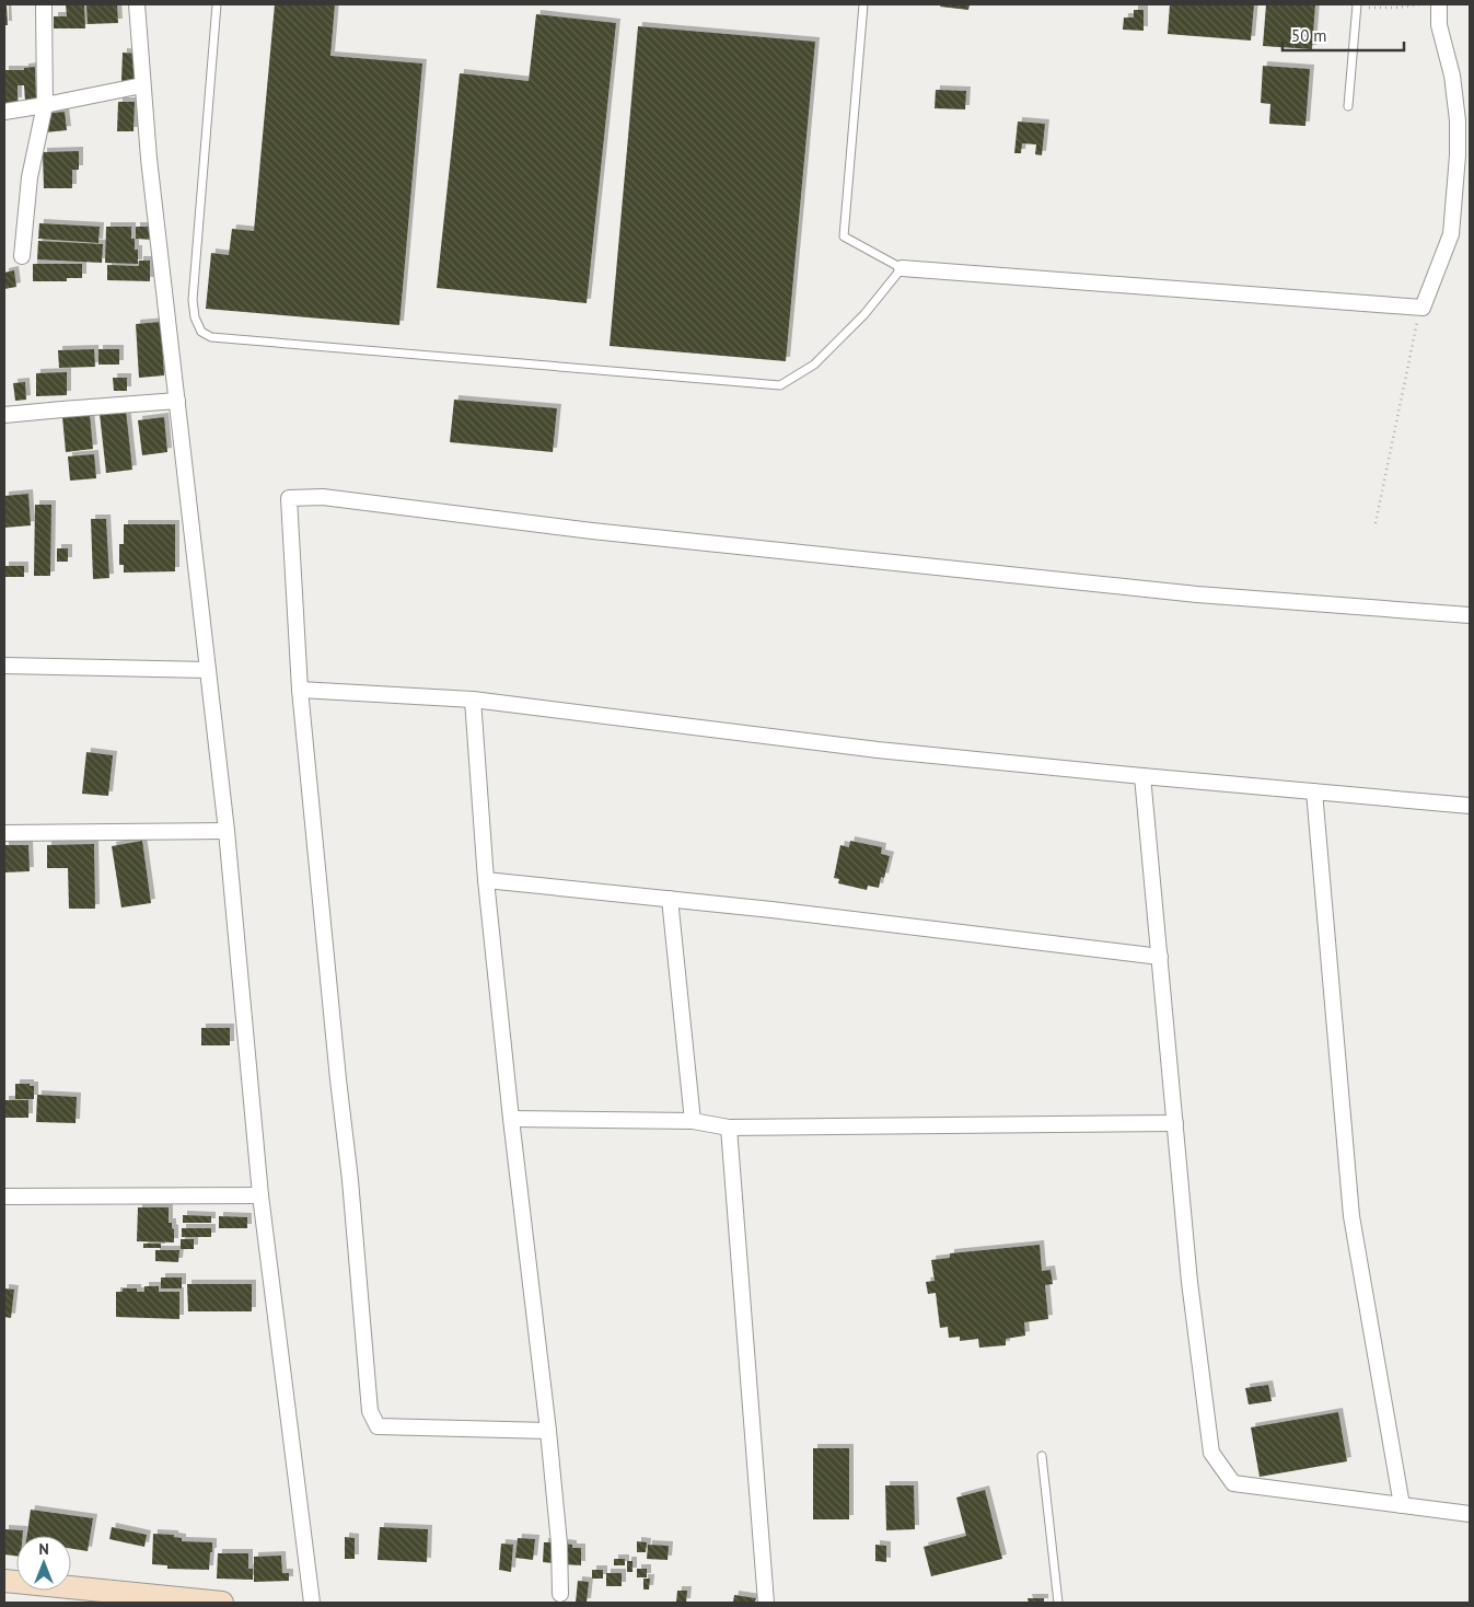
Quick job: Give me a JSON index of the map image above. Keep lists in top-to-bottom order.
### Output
{
  "scale_bar": "50 m",
  "north": "top"
}
